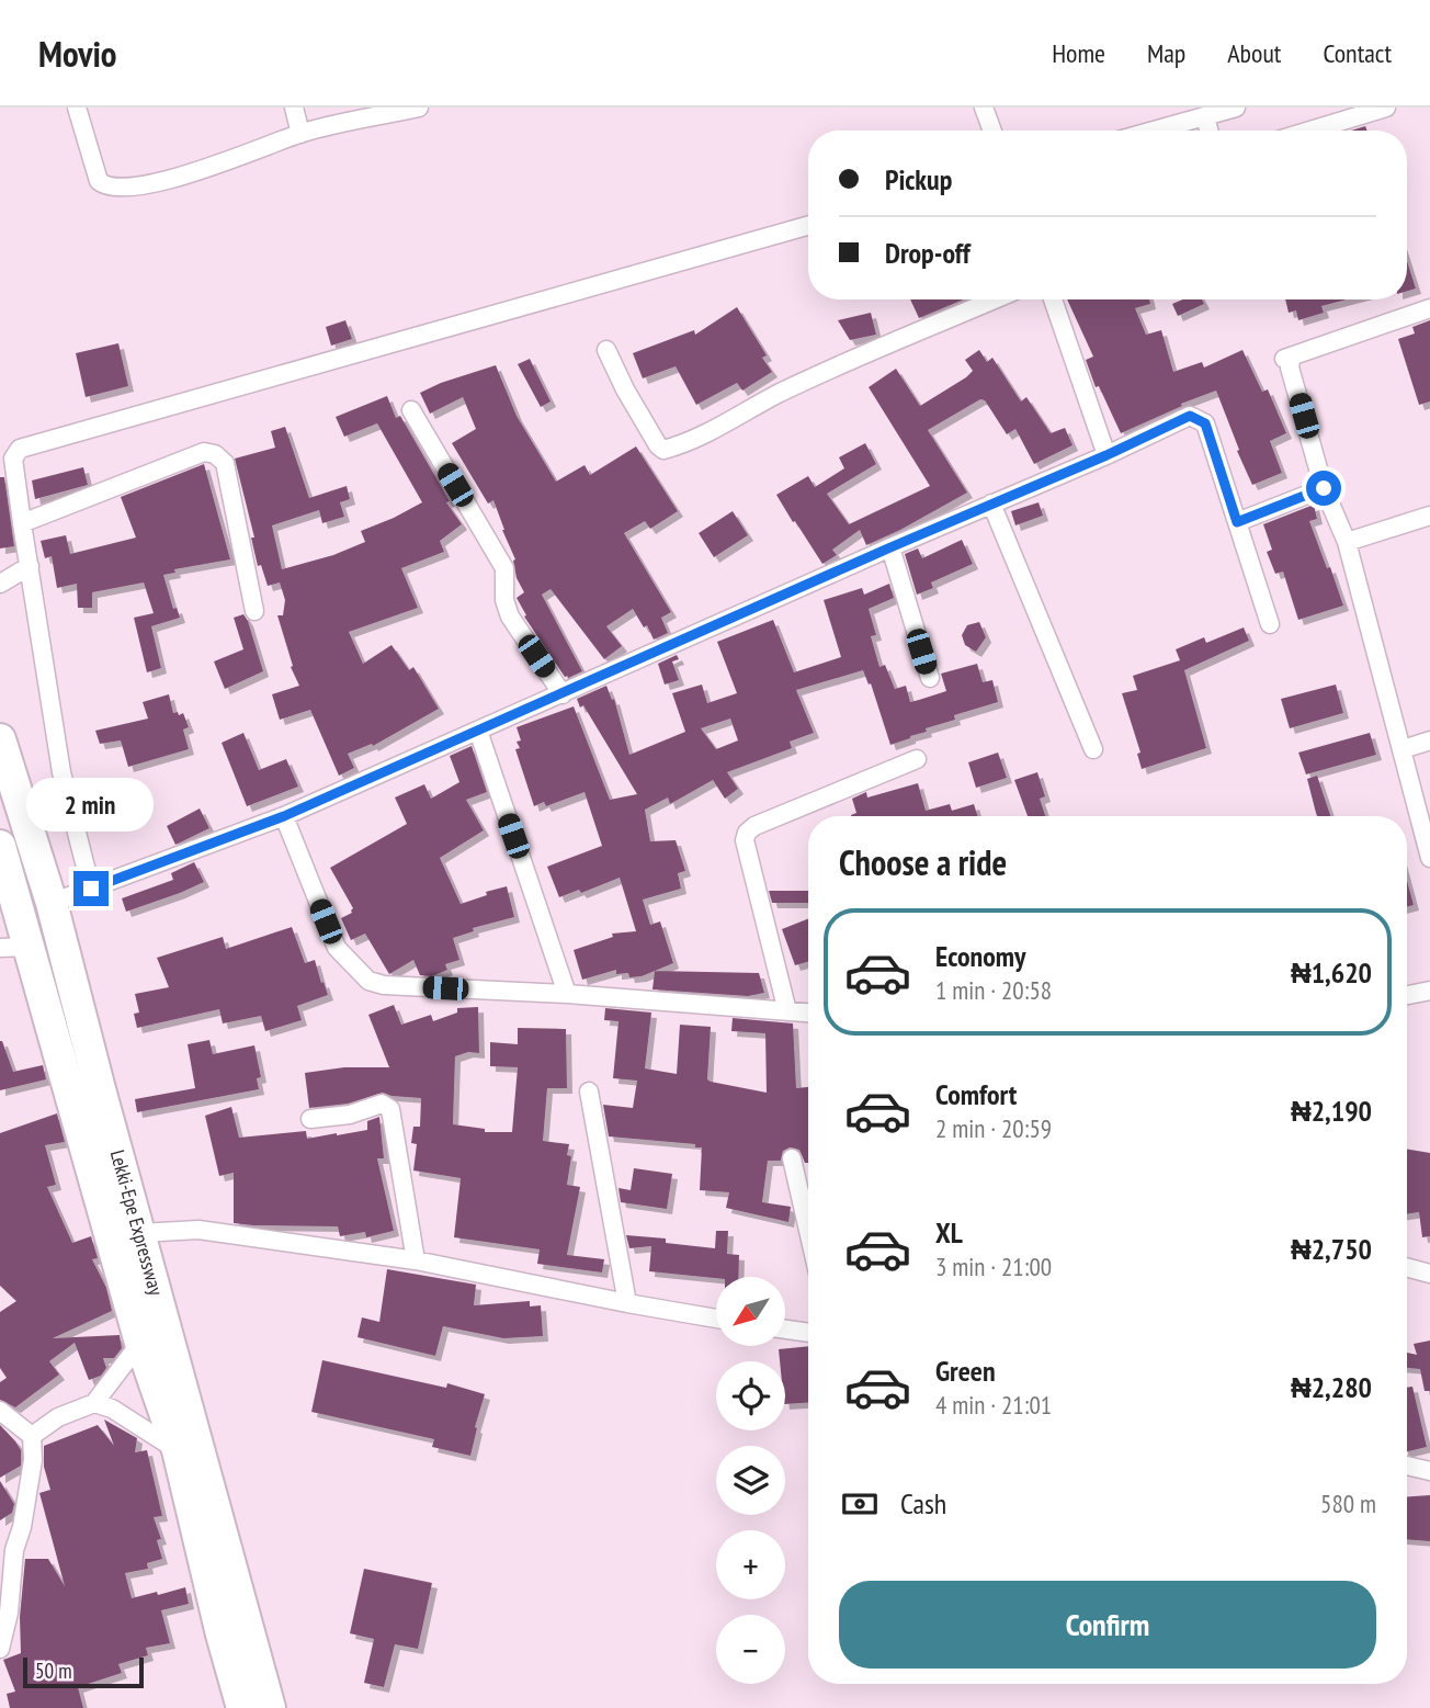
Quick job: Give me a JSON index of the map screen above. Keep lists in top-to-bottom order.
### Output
{
  "streets": {
    "highway": ["Lekki-Epe Expressway"]
  },
  "scale_bar": "50 m",
  "north": "bottom left",
  "page": {
    "header": "Movio",
    "nav": [
      "Home",
      "Map",
      "About",
      "Contact"
    ],
    "banner": ["Pickup", "Drop-off"],
    "bubble": "2 min",
    "heading": "Choose a ride",
    "list": [
      {
        "name": "Economy",
        "note": "1 min · 20:58",
        "value": "₦1,620"
      },
      {
        "name": "Comfort",
        "note": "2 min · 20:59",
        "value": "₦2,190"
      },
      {
        "name": "XL",
        "note": "3 min · 21:00",
        "value": "₦2,750"
      },
      {
        "name": "Green",
        "note": "4 min · 21:01",
        "value": "₦2,280"
      }
    ],
    "map_buttons": ["+", "−"],
    "pay": ["Cash", "580 m"],
    "buttons": "Confirm",
    "scale": "50 m"
  }
}
